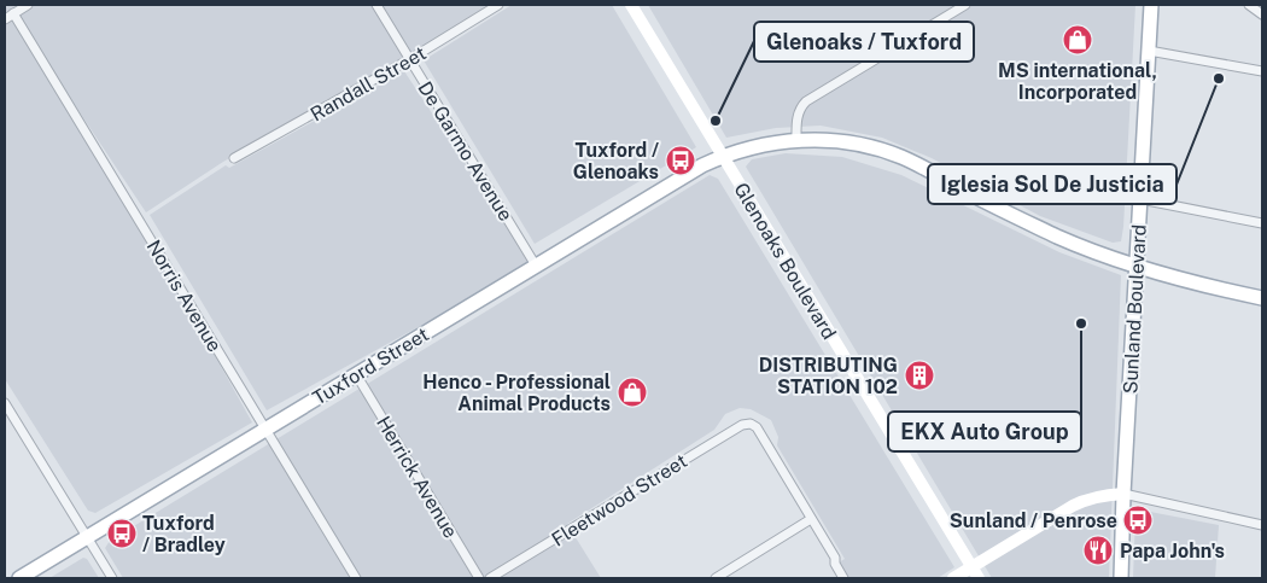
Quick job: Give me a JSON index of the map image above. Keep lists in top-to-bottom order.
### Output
{
  "streets": {
    "main road": ["Glenoaks Boulevard", "Sunland Boulevard", "Tuxford Street"],
    "street": [
      "Randall Street",
      "De Garmo Avenue",
      "Norris Avenue",
      "Herrick Avenue",
      "Fleetwood Street"
    ]
  },
  "crossings": [
    ["Randall Street", "De Garmo Avenue"],
    ["De Garmo Avenue", "Tuxford Street"],
    ["Glenoaks Boulevard", "Tuxford Street"],
    ["Norris Avenue", "Tuxford Street"],
    ["Sunland Boulevard", "Tuxford Street"],
    ["Tuxford Street", "Herrick Avenue"]
  ],
  "places": {
    "shop": ["MS international, Incorporated", "Henco - Professional Animal Products"],
    "other": ["Iglesia Sol De Justicia", "Glenoaks / Tuxford", "EKX Auto Group"],
    "bus stop": ["Tuxford / Glenoaks", "Sunland / Penrose", "Tuxford / Bradley"],
    "building": ["DISTRIBUTING STATION 102"],
    "restaurant": ["Papa John's"]
  }
}
